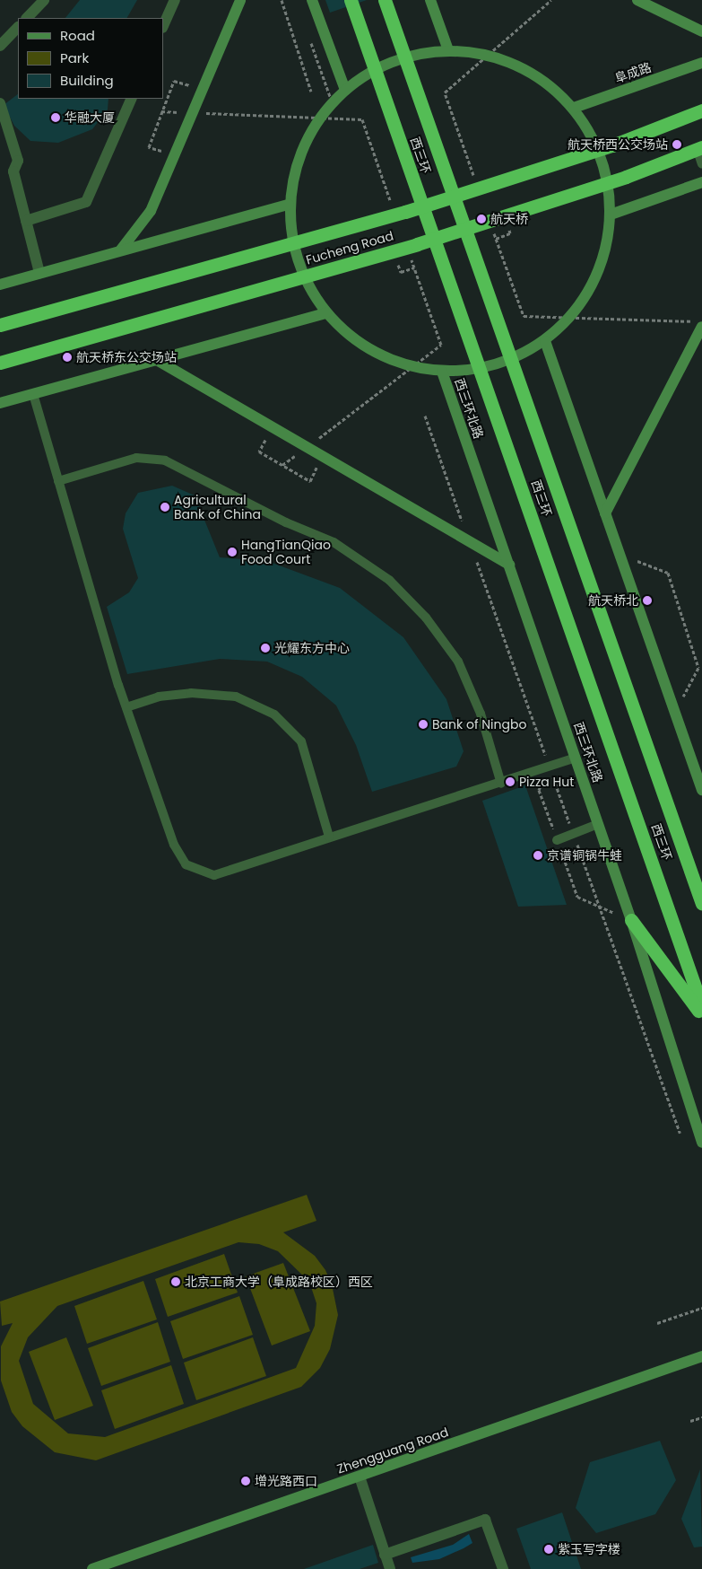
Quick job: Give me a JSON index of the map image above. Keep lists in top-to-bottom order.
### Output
{
  "streets": {
    "highway": ["西三环", "Fucheng Road"],
    "main road": ["阜成路", "西三环北路", "Zhengguang Road"]
  },
  "places": [
    "华融大厦",
    "航天桥西公交场站",
    "航天桥",
    "航天桥东公交场站",
    "Agricultural Bank of China",
    "HangTianQiao Food Court",
    "航天桥北",
    "光耀东方中心",
    "Bank of Ningbo",
    "Pizza Hut",
    "京谱铜锅牛蛙",
    "北京工商大学（阜成路校区）西区",
    "增光路西口",
    "紫玉写字楼"
  ],
  "legend": ["Road", "Park", "Building"]
}
